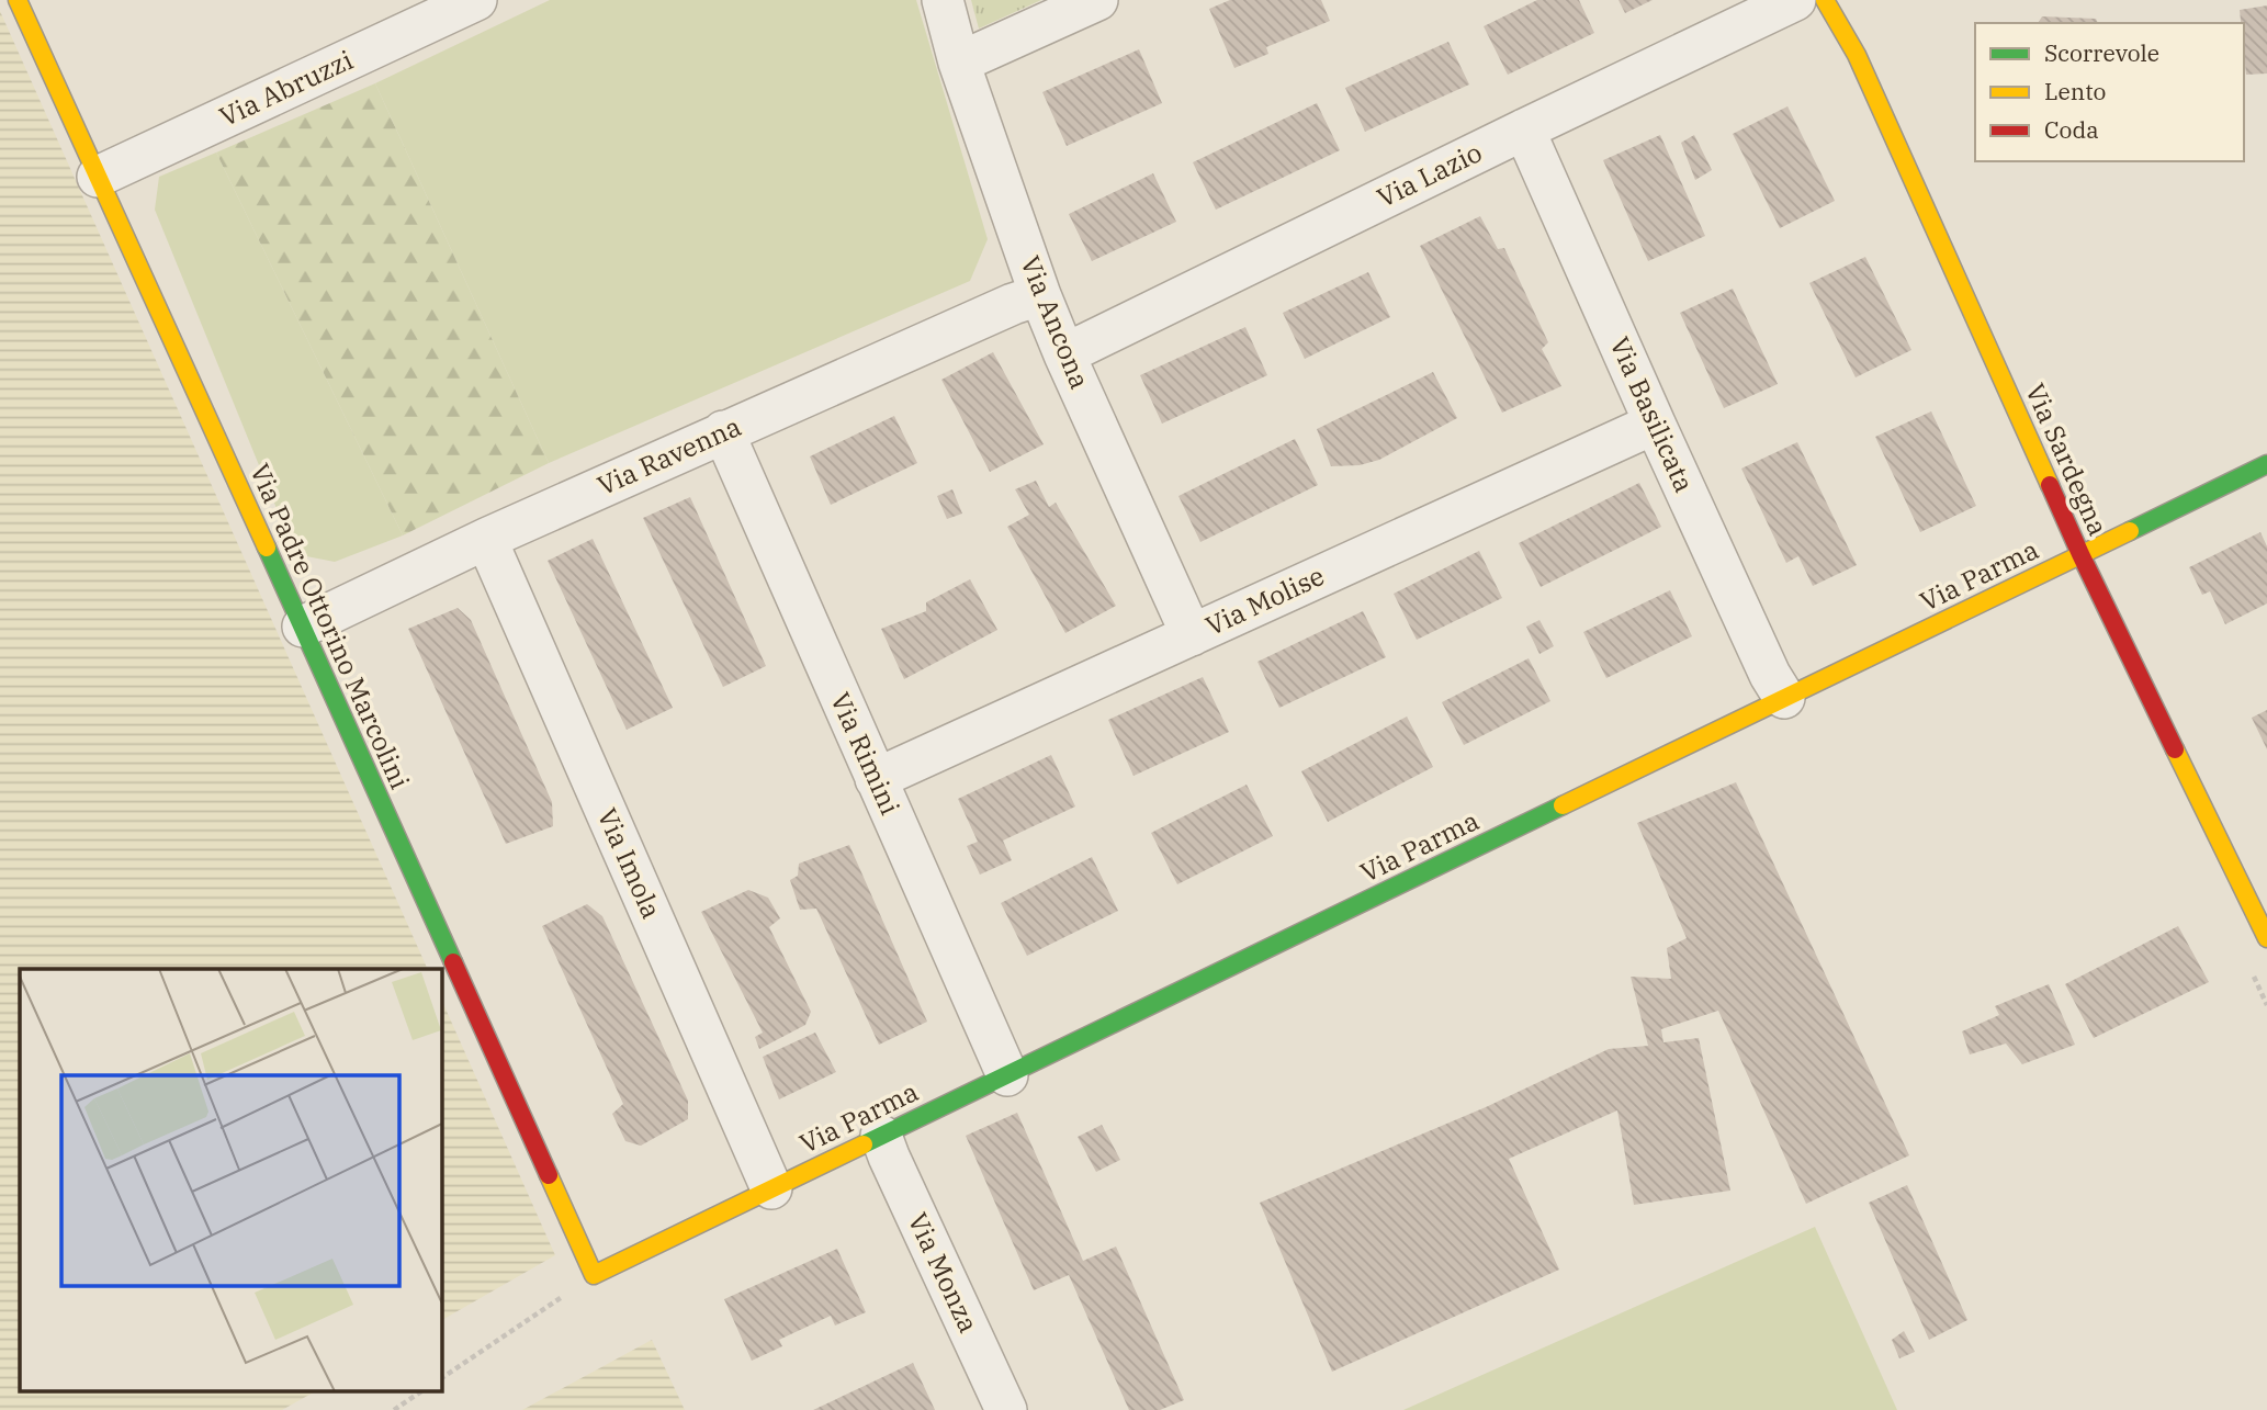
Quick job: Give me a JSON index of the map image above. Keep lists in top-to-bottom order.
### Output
{
  "streets": {
    "street": [
      "Via Abruzzi",
      "Via Lazio",
      "Via Ancona",
      "Via Basilicata",
      "Via Ravenna",
      "Via Sardegna",
      "Via Parma",
      "Via Molise",
      "Via Padre Ottorino Marcolini",
      "Via Rimini",
      "Via Imola",
      "Via Monza"
    ]
  },
  "crossings": [
    ["Via Abruzzi", "Via Padre Ottorino Marcolini"],
    ["Via Lazio", "Via Ancona"],
    ["Via Lazio", "Via Basilicata"],
    ["Via Ancona", "Via Ravenna"],
    ["Via Ancona", "Via Molise"],
    ["Via Basilicata", "Via Parma"],
    ["Via Basilicata", "Via Molise"],
    ["Via Ravenna", "Via Padre Ottorino Marcolini"],
    ["Via Ravenna", "Via Rimini"],
    ["Via Ravenna", "Via Imola"],
    ["Via Sardegna", "Via Parma"],
    ["Via Parma", "Via Padre Ottorino Marcolini"],
    ["Via Parma", "Via Rimini"],
    ["Via Parma", "Via Imola"],
    ["Via Parma", "Via Monza"],
    ["Via Molise", "Via Rimini"]
  ],
  "legend": ["Scorrevole", "Lento", "Coda"]
}
